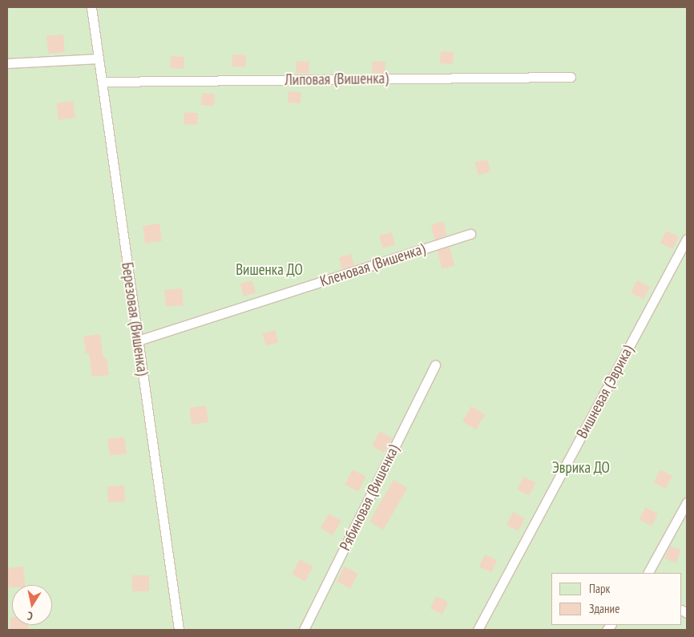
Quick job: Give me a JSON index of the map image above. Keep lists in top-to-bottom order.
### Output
{
  "streets": {
    "lane": [
      "Липовая (Вишенка)",
      "Кленовая (Вишенка)",
      "Березовая (Вишенка)",
      "Вишневая (Эврика)",
      "Рябиновая (Вишенка)"
    ]
  },
  "crossings": [
    ["Липовая (Вишенка)", "Березовая (Вишенка)"],
    ["Кленовая (Вишенка)", "Березовая (Вишенка)"]
  ],
  "parks": ["Вишенка ДО", "Эврика ДО"],
  "legend": ["Парк", "Здание"],
  "north": "bottom"
}
